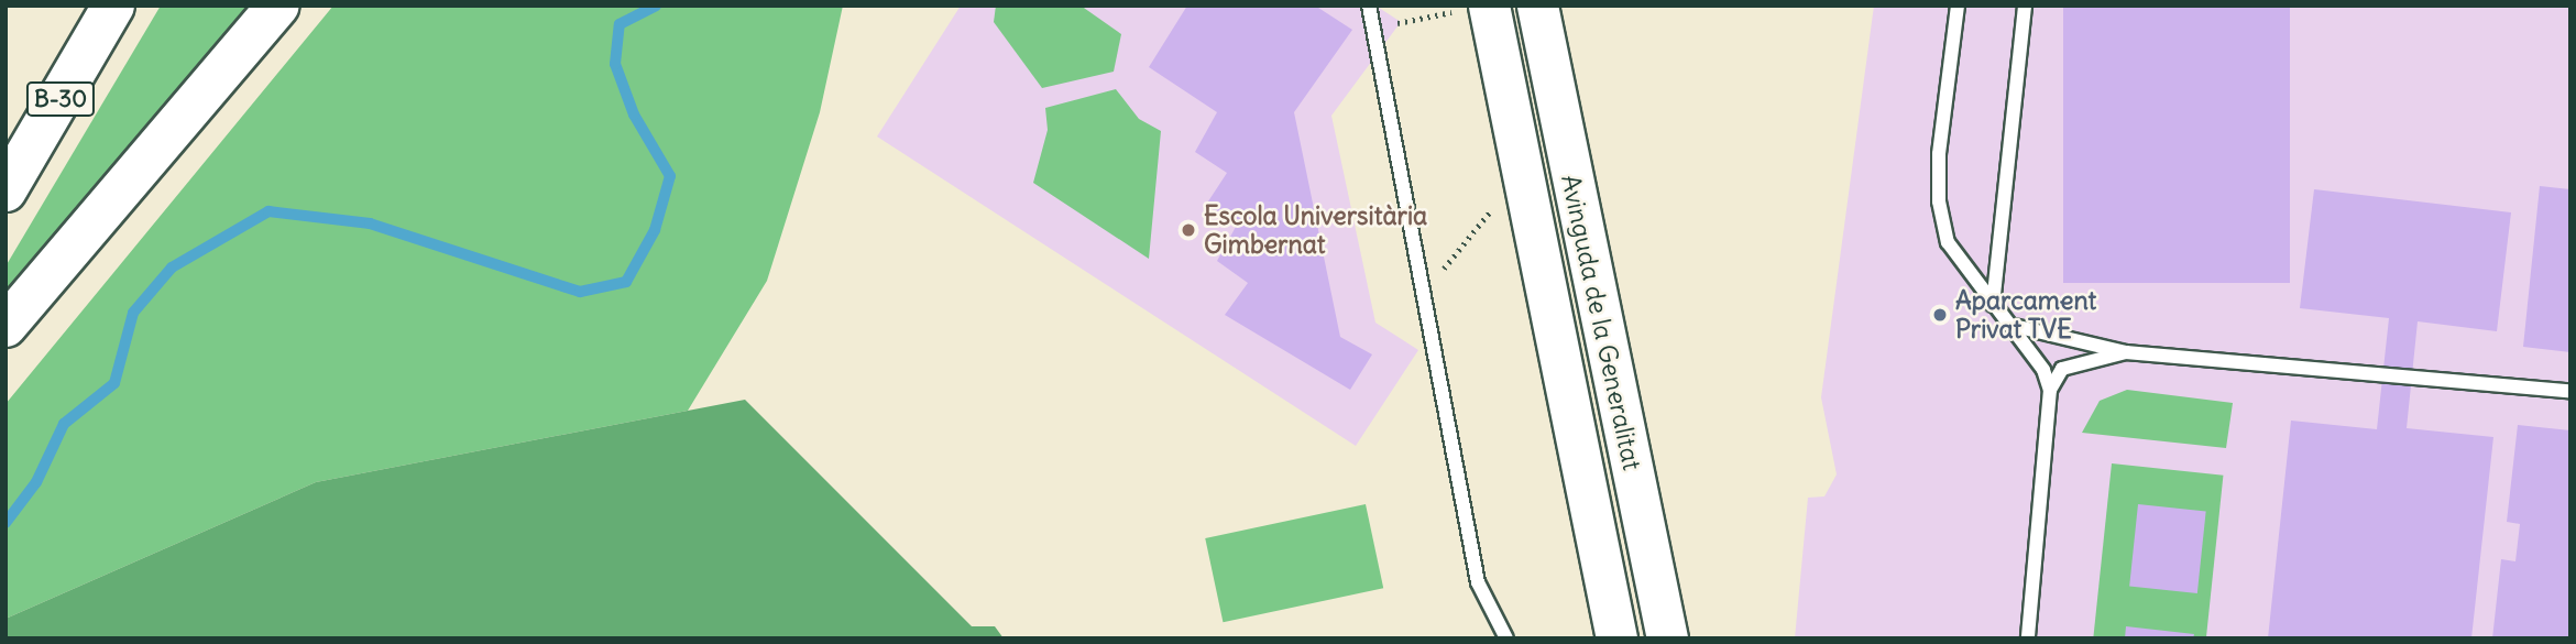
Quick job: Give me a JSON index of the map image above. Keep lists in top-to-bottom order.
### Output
{
  "streets": {
    "highway": ["B-30"],
    "street": ["Avinguda de la Generalitat"]
  },
  "places": ["Escola Universitària Gimbernat", "Aparcament Privat TVE"]
}
